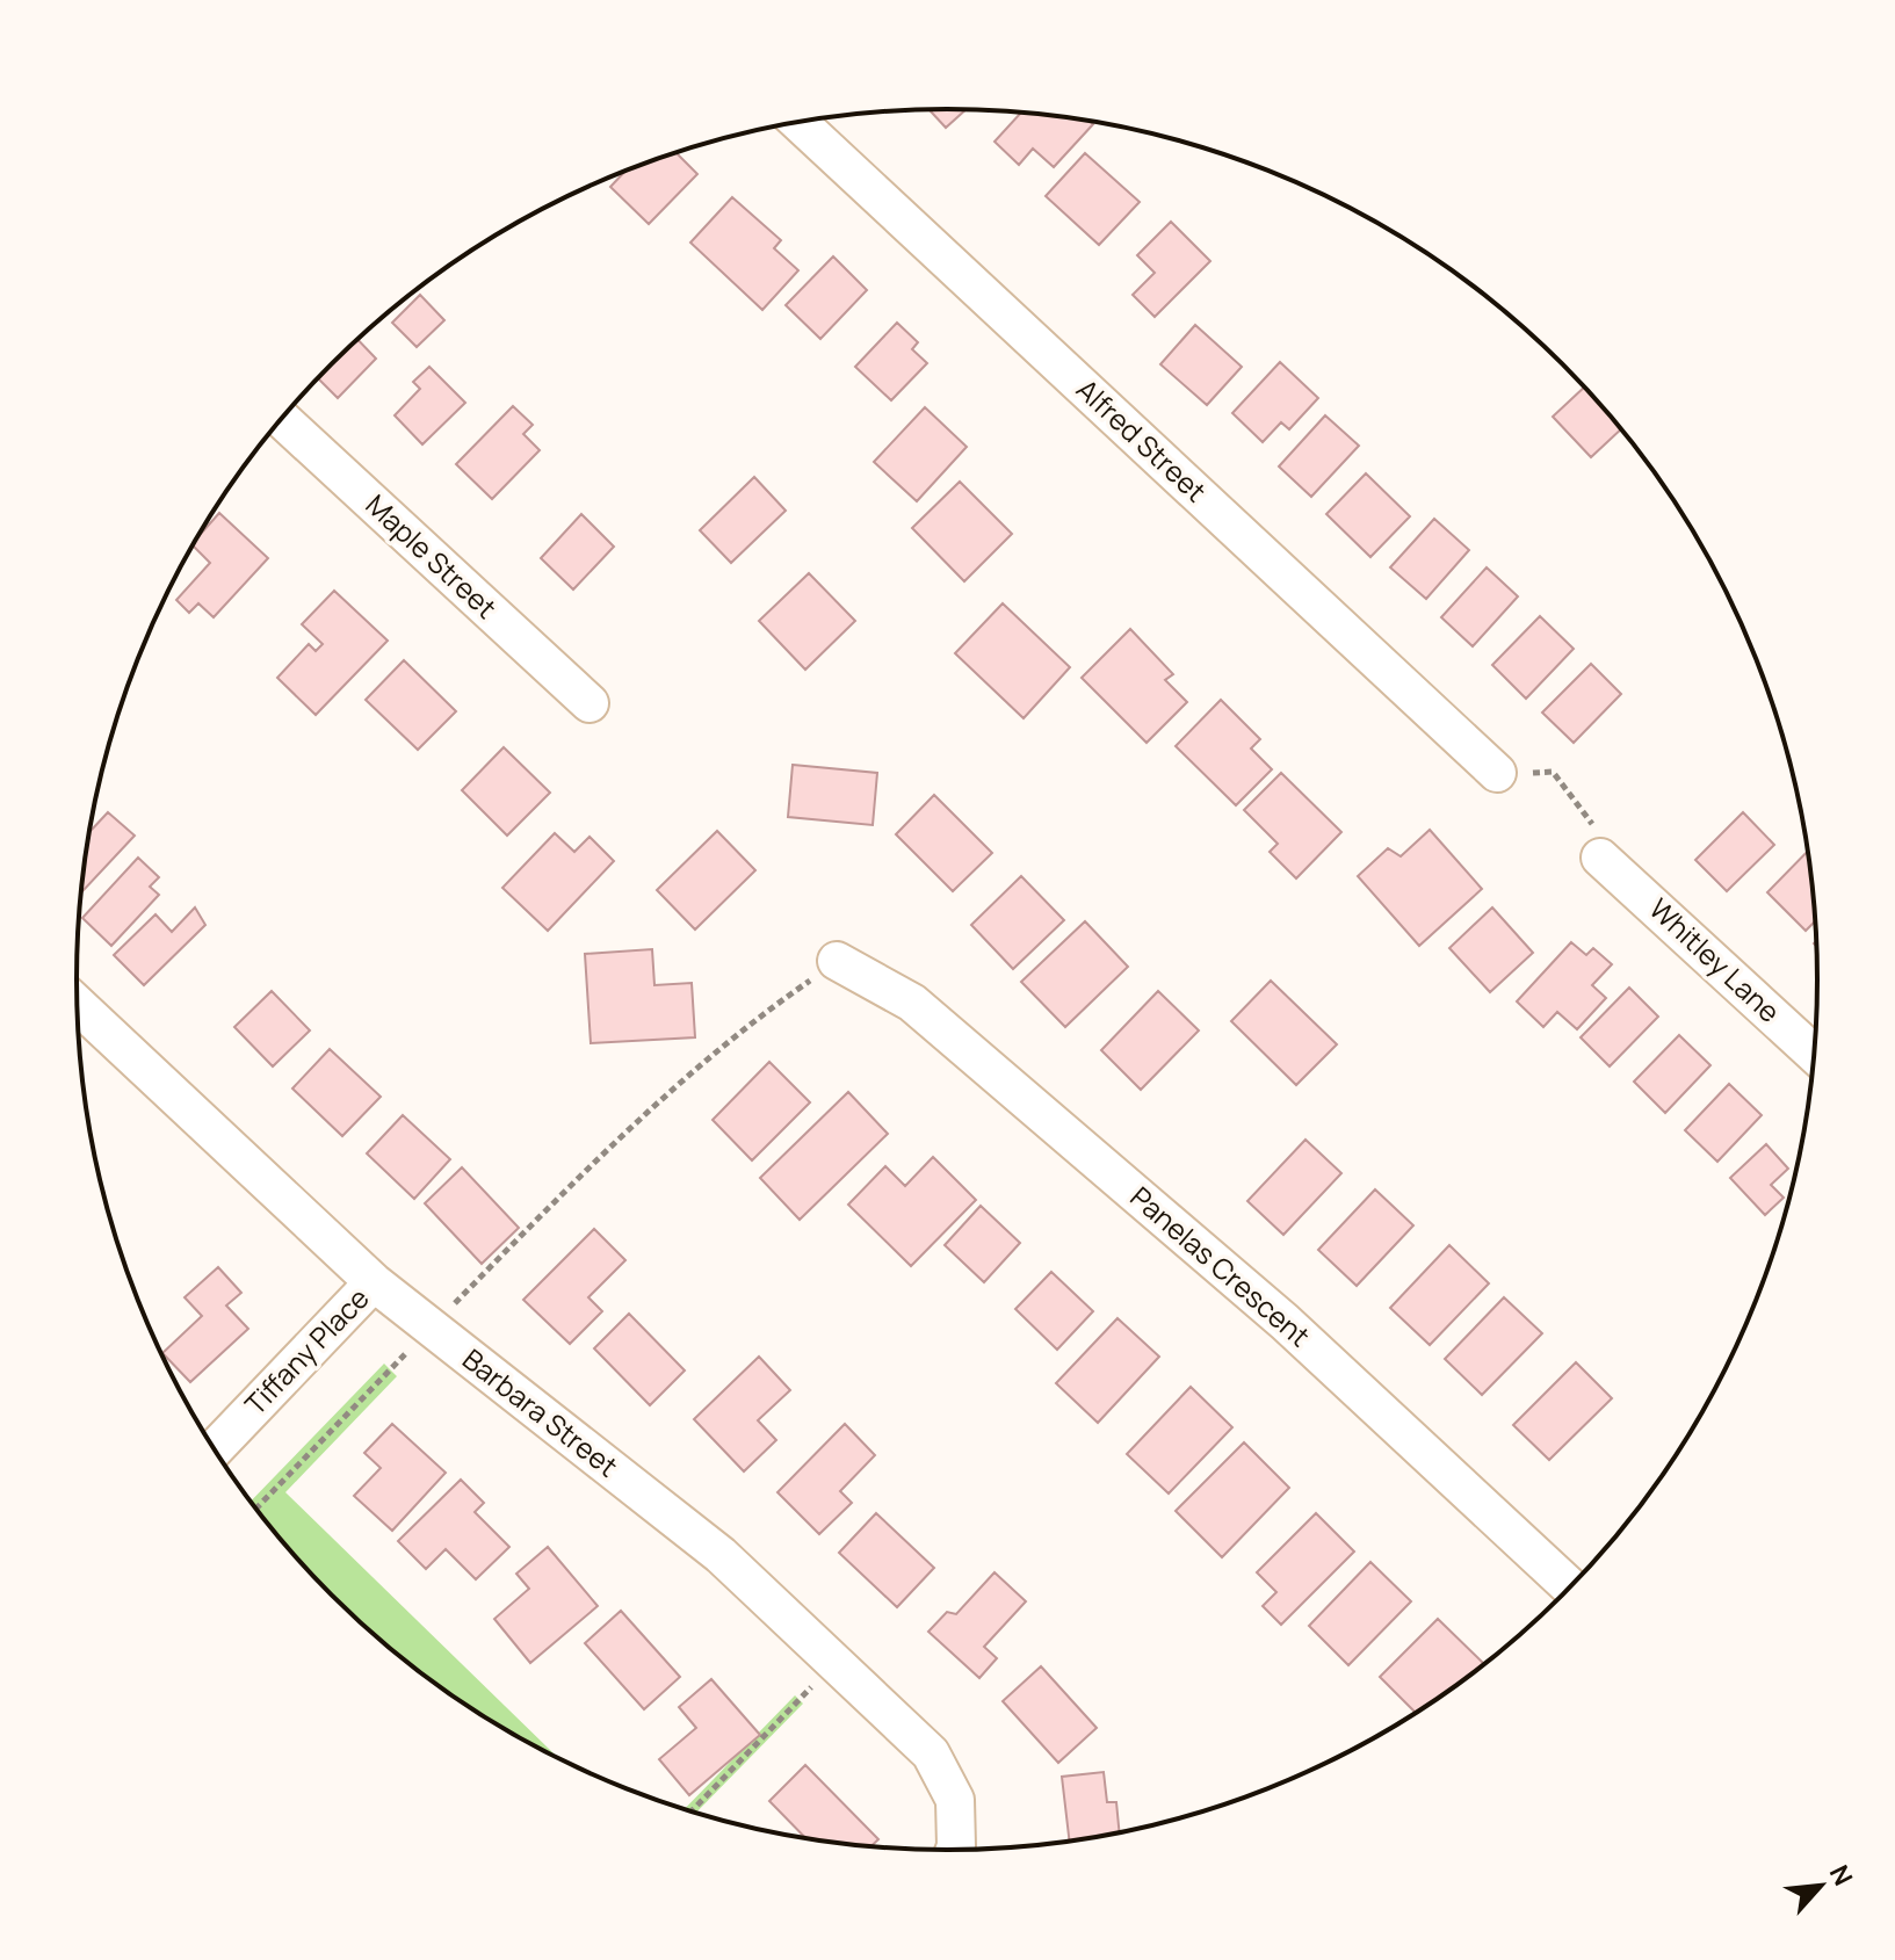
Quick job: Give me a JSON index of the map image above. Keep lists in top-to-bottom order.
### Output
{
  "streets": {
    "street": [
      "Alfred Street",
      "Maple Street",
      "Whitley Lane",
      "Panelas Crescent",
      "Tiffany Place",
      "Barbara Street"
    ]
  },
  "crossings": [
    ["Tiffany Place", "Barbara Street"]
  ],
  "north": "top right"
}
